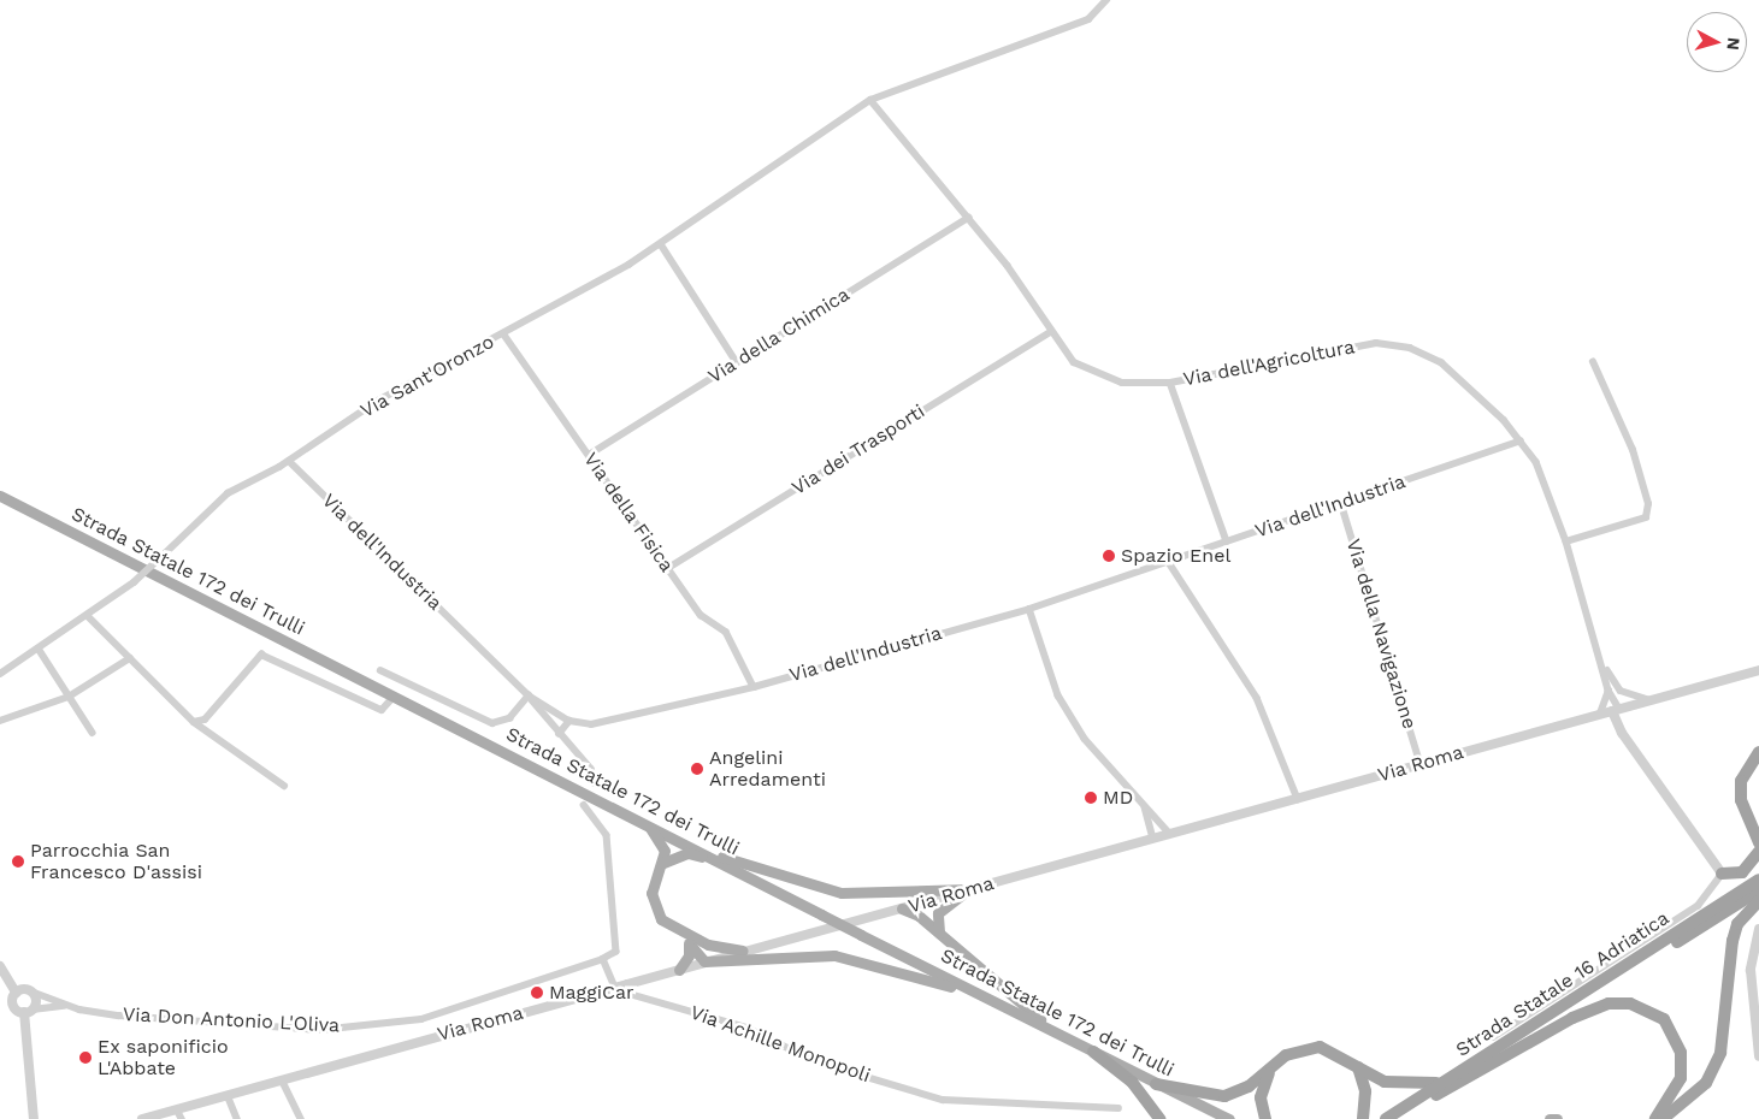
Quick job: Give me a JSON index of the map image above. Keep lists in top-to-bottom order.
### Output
{
  "streets": {
    "highway": ["Strada Statale 16 Adriatica"],
    "main road": ["Strada Statale 172 dei Trulli"],
    "street": [
      "Via della Chimica",
      "Via dell'Agricoltura",
      "Via Sant'Oronzo",
      "Via dei Trasporti",
      "Via dell'Industria",
      "Via della Fisica",
      "Via della Navigazione",
      "Via Roma",
      "Via Don Antonio L'Oliva",
      "Via Achille Monopoli"
    ]
  },
  "crossings": [
    ["Via della Chimica", "Via dell'Agricoltura"],
    ["Via della Chimica", "Via della Fisica"],
    ["Via dell'Agricoltura", "Via Sant'Oronzo"],
    ["Via dell'Agricoltura", "Via dei Trasporti"],
    ["Via dell'Agricoltura", "Via dell'Industria"],
    ["Via dell'Agricoltura", "Via Roma"],
    ["Via Sant'Oronzo", "Via dell'Industria"],
    ["Via Sant'Oronzo", "Via della Fisica"],
    ["Via dei Trasporti", "Via della Fisica"],
    ["Via dell'Industria", "Via della Fisica"],
    ["Via dell'Industria", "Via della Navigazione"],
    ["Via della Navigazione", "Via Roma"],
    ["Via Roma", "Via Achille Monopoli"]
  ],
  "places": [
    "Spazio Enel",
    "Angelini Arredamenti",
    "MD",
    "Parrocchia San Francesco D'assisi",
    "MaggiCar",
    "Ex saponificio L'Abbate"
  ],
  "north": "right"
}
